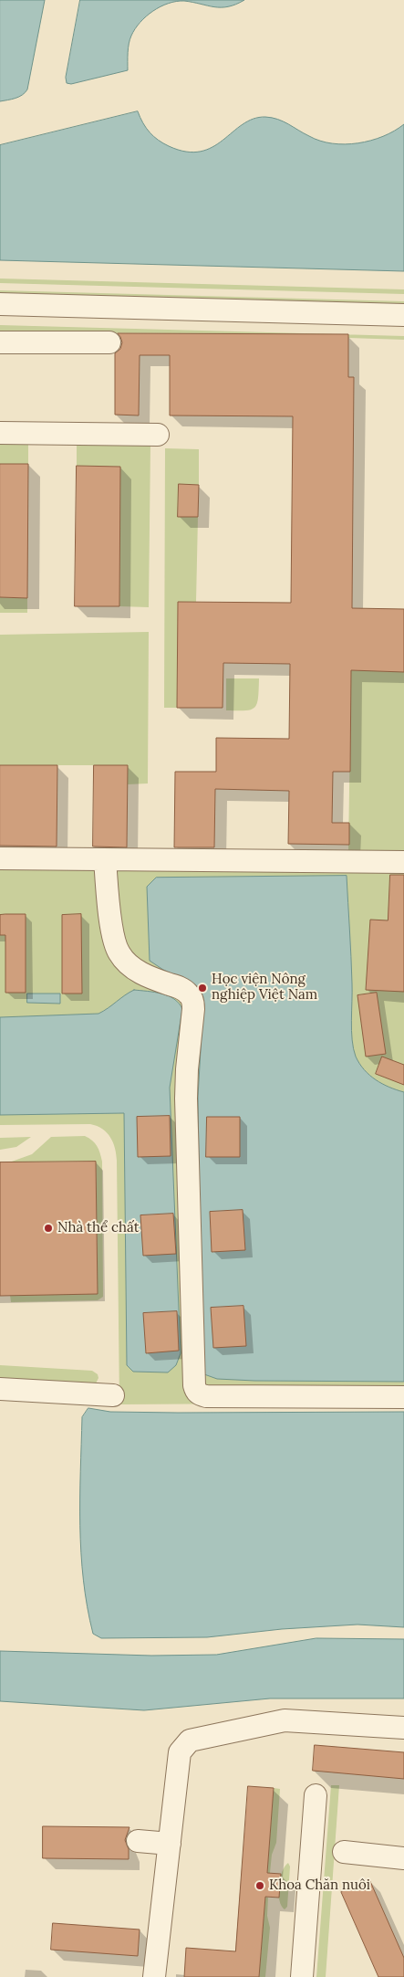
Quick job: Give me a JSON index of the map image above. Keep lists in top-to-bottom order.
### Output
{
  "places": ["Học viện Nông nghiệp Việt Nam", "Nhà thể chất", "Khoa Chăn nuôi"]
}
